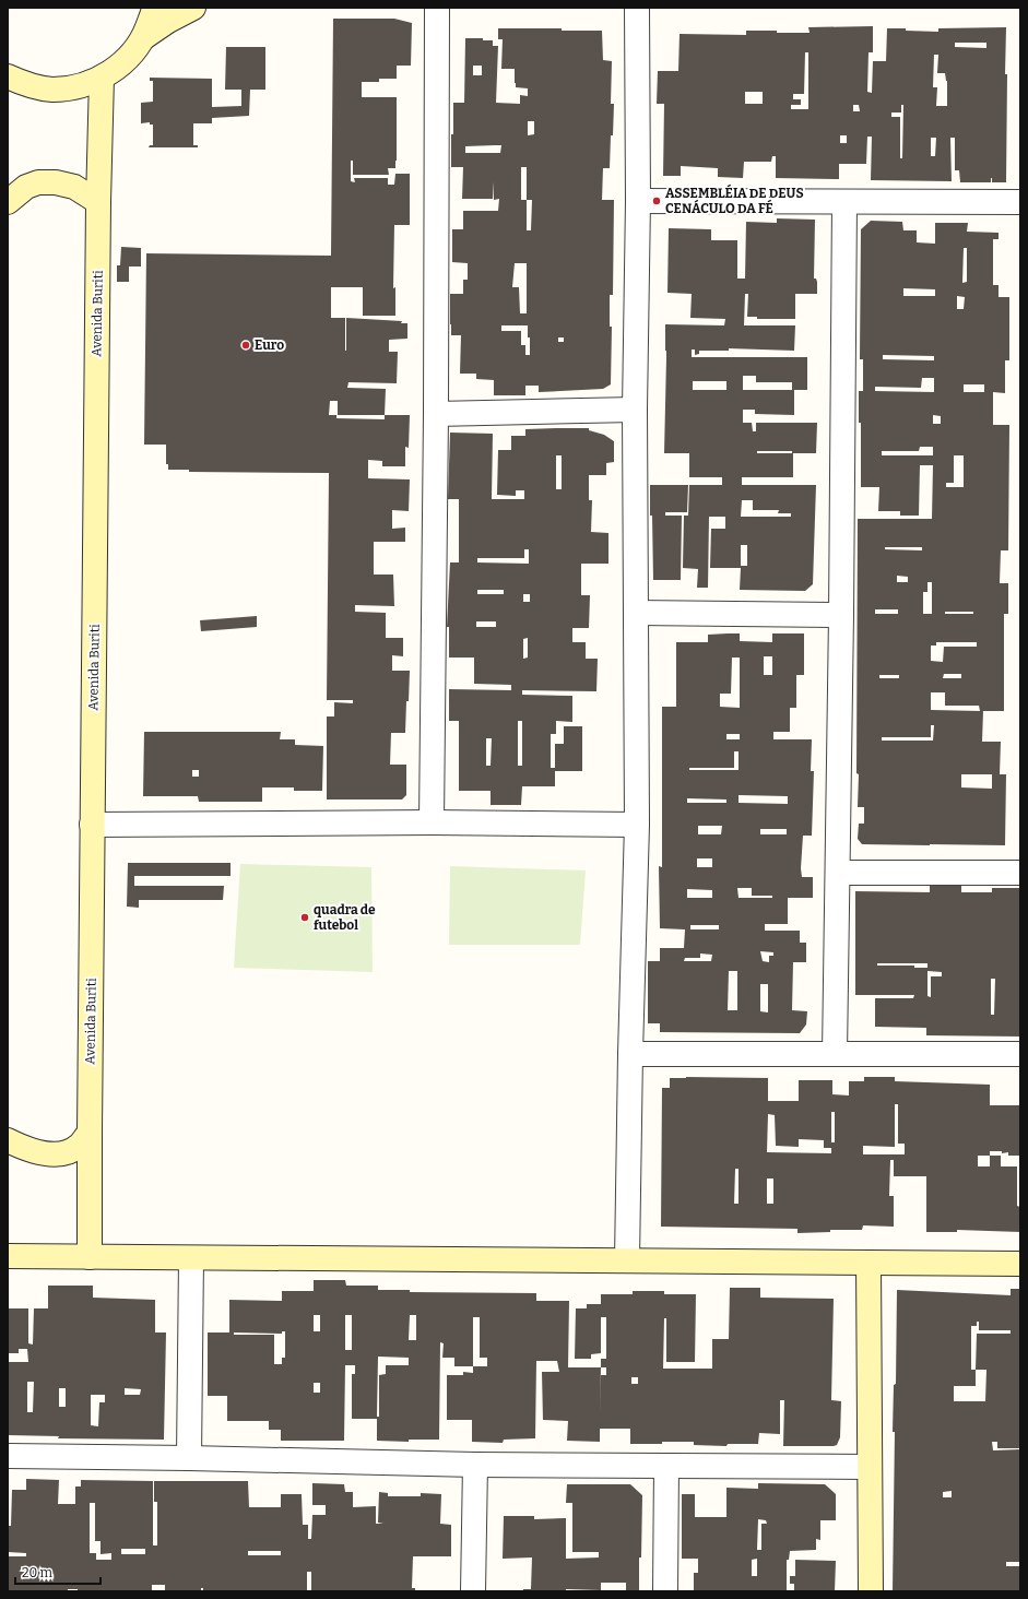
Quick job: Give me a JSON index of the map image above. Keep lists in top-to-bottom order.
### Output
{
  "streets": {
    "street": ["Avenida Buriti"]
  },
  "places": ["ASSEMBLÉIA DE DEUS CENÁCULO DA FÉ", "Euro", "quadra de futebol"],
  "scale_bar": "20 m"
}
